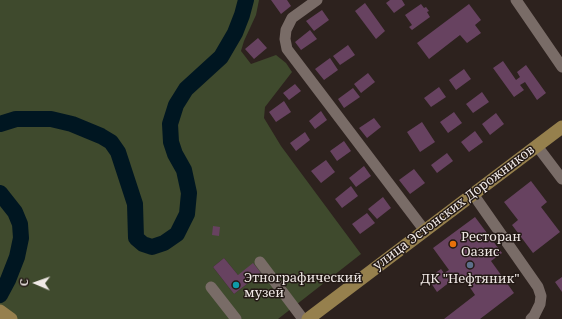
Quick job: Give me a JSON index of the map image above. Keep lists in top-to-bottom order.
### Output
{
  "streets": {
    "main road": ["улица Эстонских Дорожников"]
  },
  "places": ["Ресторан Оазис", "ДК \"Нефтяник\"", "Этнографический музей"],
  "north": "left"
}
